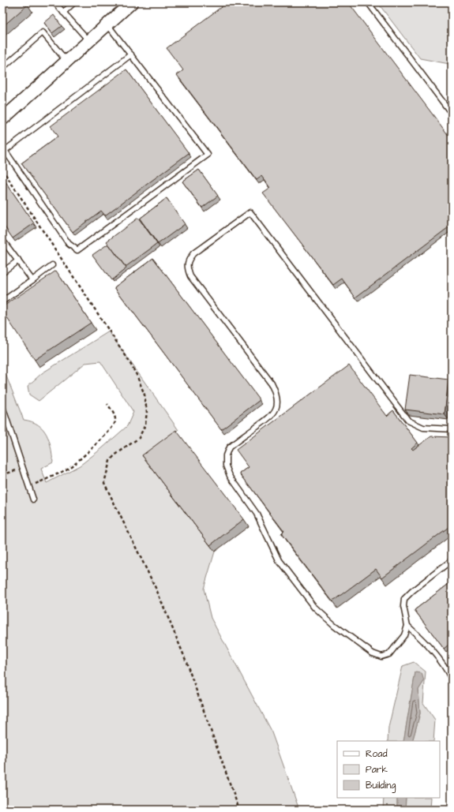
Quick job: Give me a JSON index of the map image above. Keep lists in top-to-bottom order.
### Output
{
  "legend": ["Road", "Park", "Building"]
}
